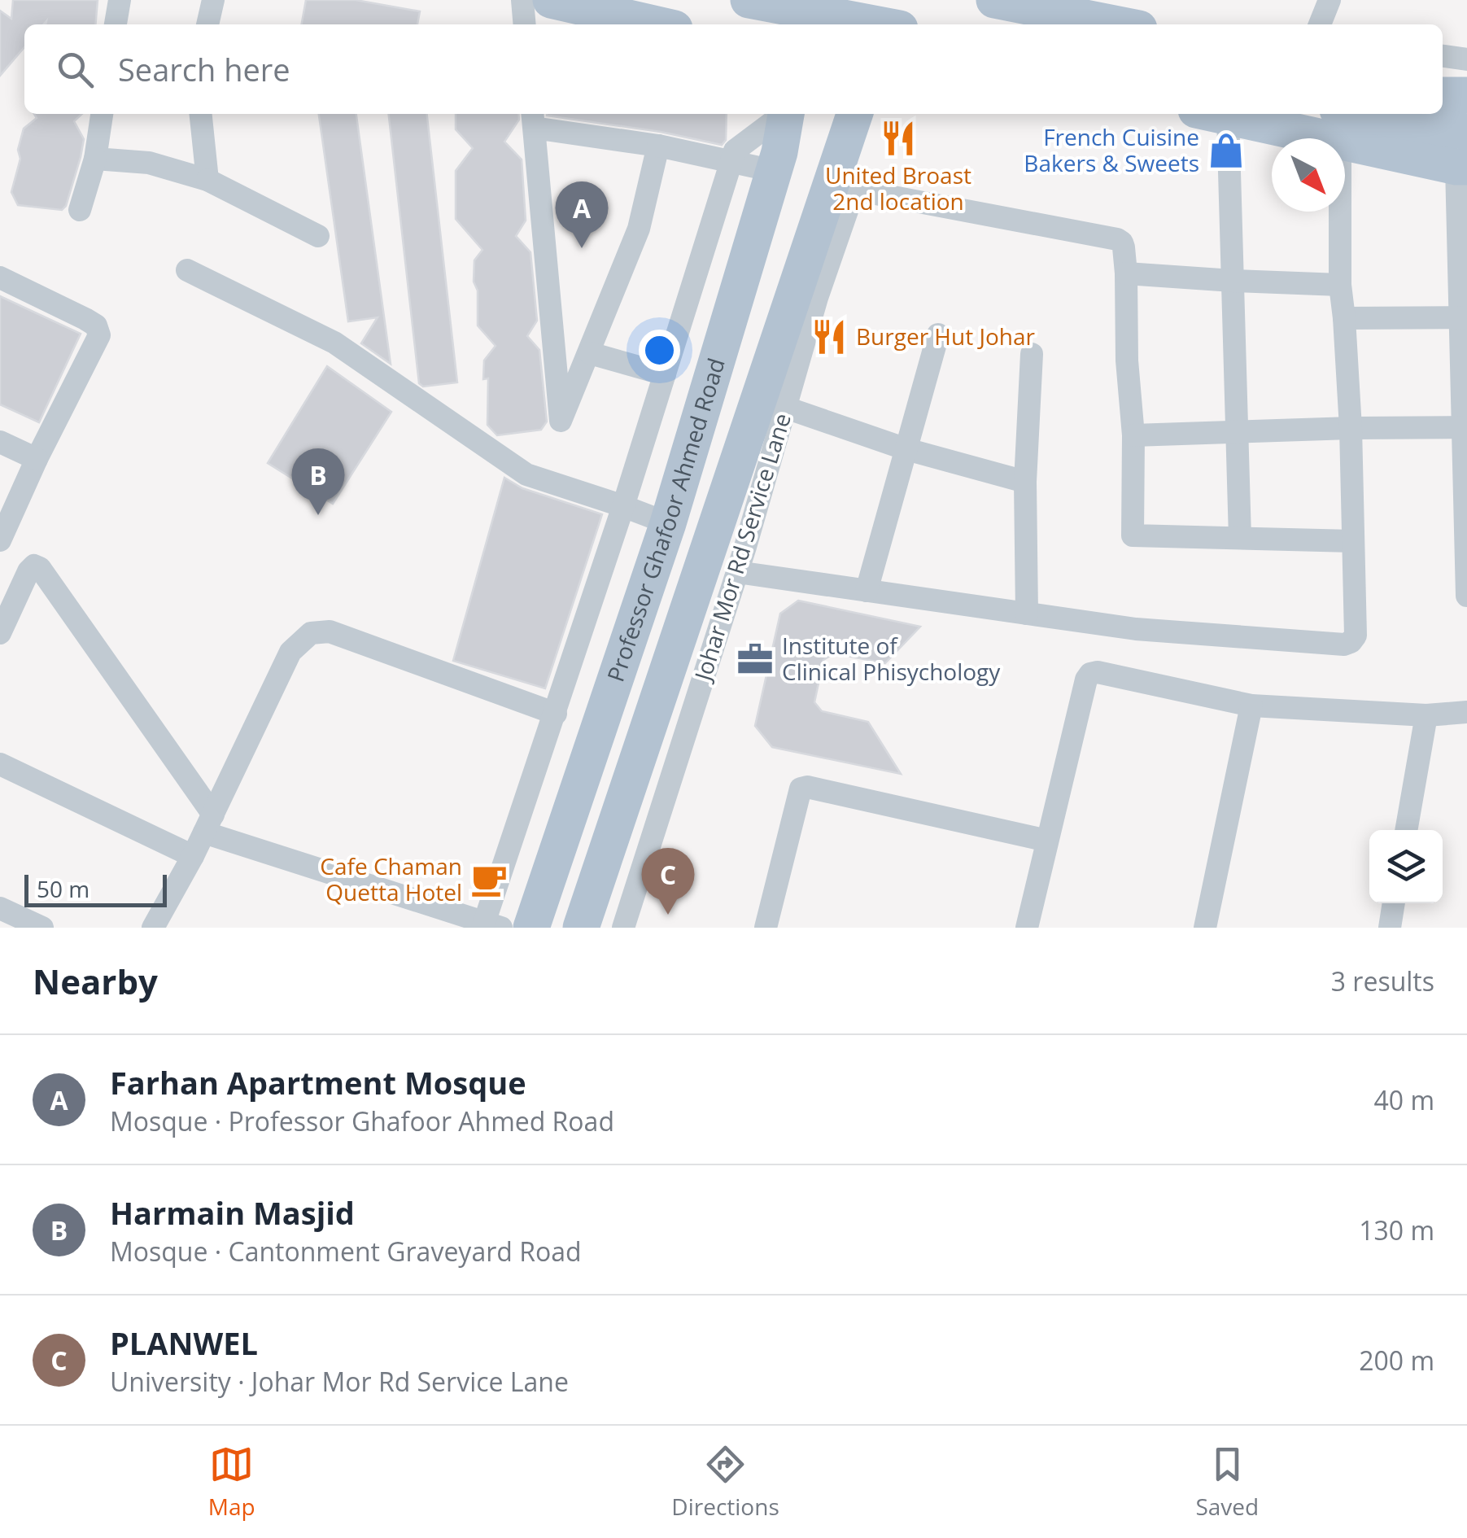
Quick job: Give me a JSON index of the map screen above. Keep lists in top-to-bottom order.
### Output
{
  "streets": {
    "main road": ["Professor Ghafoor Ahmed Road"],
    "street": ["Johar Mor Rd Service Lane"]
  },
  "places": {
    "restaurant": ["United Broast 2nd location", "Burger Hut Johar"],
    "shop": ["French Cuisine Bakers & Sweets"],
    "office": ["Institute of Clinical Phisychology"],
    "cafe": ["Cafe Chaman Quetta Hotel"]
  },
  "scale_bar": "50 m",
  "north": "bottom right",
  "page": {
    "search": "Search here",
    "pins": ["A", "B", "C"],
    "scale": "50 m",
    "heading": ["Nearby", "3 results"],
    "list": [
      {
        "mark": "A",
        "name": "Farhan Apartment Mosque",
        "note": "Mosque · Professor Ghafoor Ahmed Road",
        "value": "40 m"
      },
      {
        "mark": "B",
        "name": "Harmain Masjid",
        "note": "Mosque · Cantonment Graveyard Road",
        "value": "130 m"
      },
      {
        "mark": "C",
        "name": "PLANWEL",
        "note": "University · Johar Mor Rd Service Lane",
        "value": "200 m"
      }
    ],
    "nav": ["Map", "Directions", "Saved"]
  }
}
